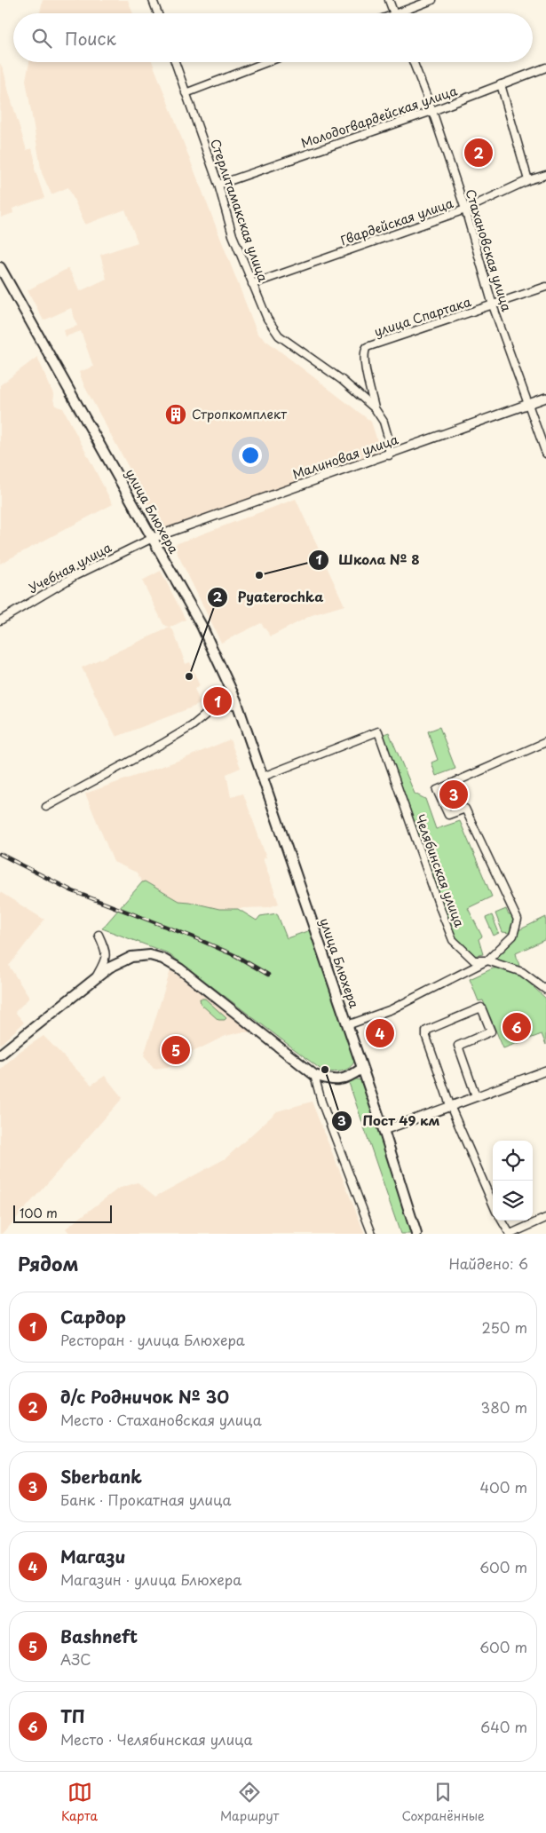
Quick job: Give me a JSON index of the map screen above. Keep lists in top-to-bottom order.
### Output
{
  "streets": {
    "main road": ["улица Блюхера"],
    "street": [
      "Молодогвардейская улица",
      "Стерлитамакская улица",
      "Гвардейская улица",
      "Стахановская улица",
      "улица Спартака",
      "Малиновая улица",
      "Учебная улица",
      "Челябинская улица"
    ]
  },
  "crossings": [
    ["Молодогвардейская улица", "Стерлитамакская улица"],
    ["Молодогвардейская улица", "Стахановская улица"],
    ["Стерлитамакская улица", "Гвардейская улица"],
    ["Стерлитамакская улица", "улица Спартака"],
    ["Стерлитамакская улица", "Малиновая улица"],
    ["Гвардейская улица", "Стахановская улица"],
    ["Стахановская улица", "улица Спартака"],
    ["Стахановская улица", "Малиновая улица"],
    ["Малиновая улица", "улица Блюхера"],
    ["Малиновая улица", "Учебная улица"],
    ["улица Блюхера", "Учебная улица"],
    ["улица Блюхера", "Челябинская улица"]
  ],
  "places": {
    "building": ["Стропкомплект"],
    "other": ["Школа № 8", "Pyaterochka", "Пост 49 км"]
  },
  "scale_bar": "100 m",
  "page": {
    "search": "Поиск",
    "pins": [
      "2",
      "1",
      "3",
      "6",
      "4",
      "5"
    ],
    "scale": "100 m",
    "heading": ["Рядом", "Найдено: 6"],
    "list": [
      {
        "mark": "1",
        "name": "Сардор",
        "note": "Ресторан · улица Блюхера",
        "value": "250 m"
      },
      {
        "mark": "2",
        "name": "д/с Родничок № 30",
        "note": "Место · Стахановская улица",
        "value": "380 m"
      },
      {
        "mark": "3",
        "name": "Sberbank",
        "note": "Банк · Прокатная улица",
        "value": "400 m"
      },
      {
        "mark": "4",
        "name": "Магази",
        "note": "Магазин · улица Блюхера",
        "value": "600 m"
      },
      {
        "mark": "5",
        "name": "Bashneft",
        "note": "АЗС",
        "value": "600 m"
      },
      {
        "mark": "6",
        "name": "ТП",
        "note": "Место · Челябинская улица",
        "value": "640 m"
      }
    ],
    "nav": ["Карта", "Маршрут", "Сохранённые"]
  }
}
